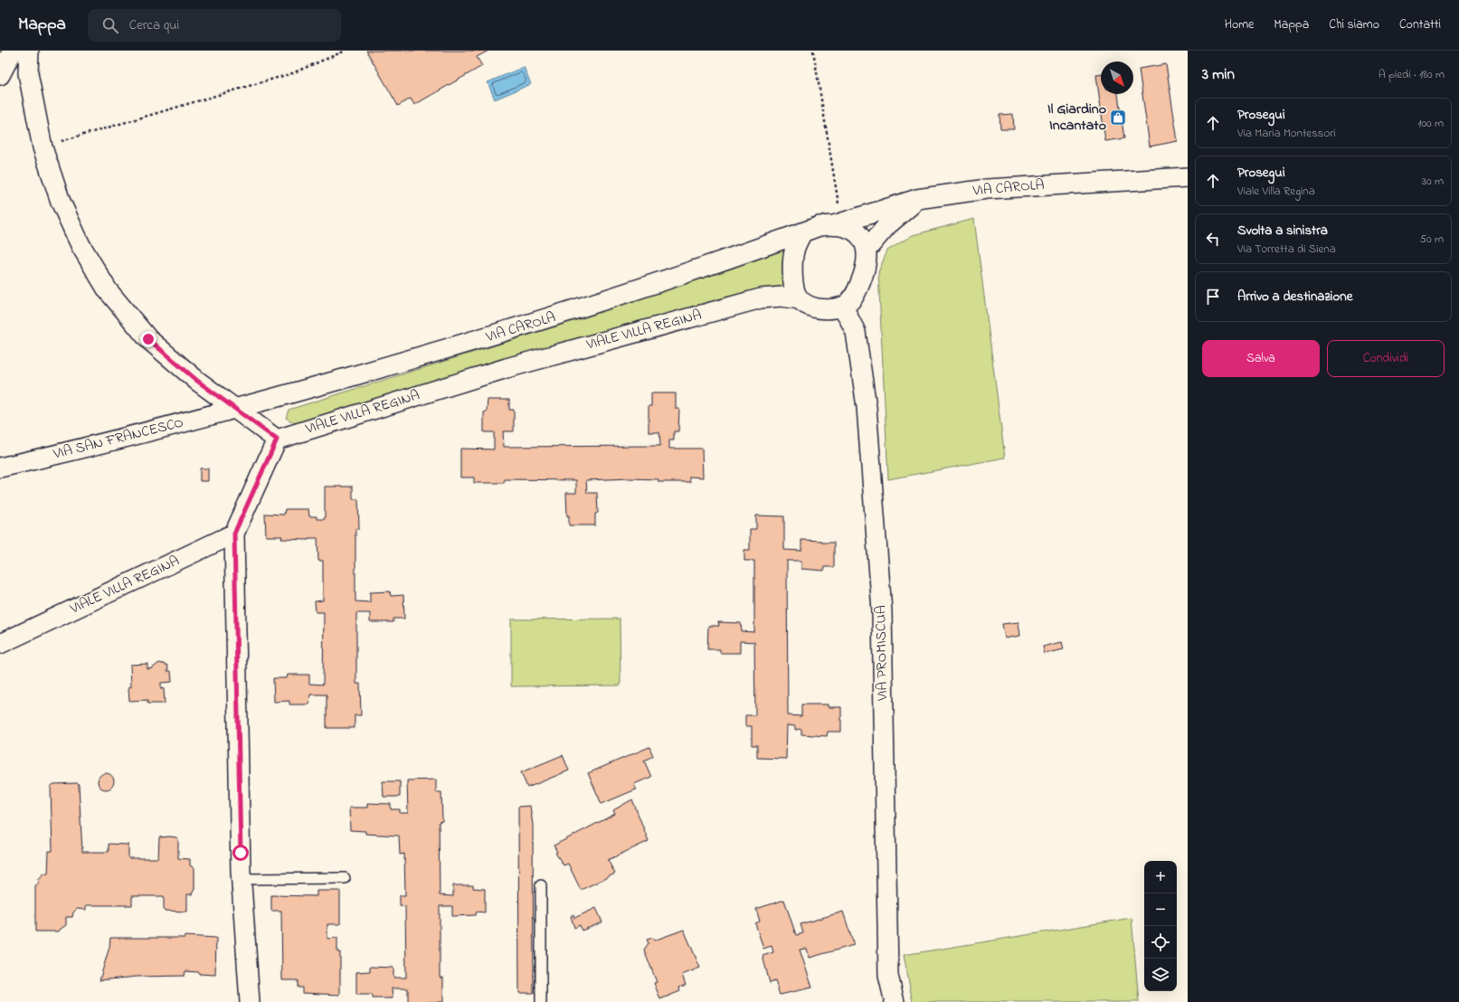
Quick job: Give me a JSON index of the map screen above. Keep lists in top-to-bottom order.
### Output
{
  "streets": {
    "street": [
      "VIA CAROLA",
      "VIALE VILLA REGINA",
      "VIA SAN FRANCESCO",
      "VIA PROMISCUA"
    ]
  },
  "crossings": [
    ["VIA CAROLA", "VIALE VILLA REGINA"],
    ["VIA CAROLA", "VIA SAN FRANCESCO"],
    ["VIA CAROLA", "VIA PROMISCUA"],
    ["VIALE VILLA REGINA", "VIA PROMISCUA"]
  ],
  "places": {
    "shop": ["Il Giardino Incantato"]
  },
  "north": "bottom right",
  "page": {
    "header": "Mappa",
    "search": "Cerca qui",
    "nav": [
      "Home",
      "Mappa",
      "Chi siamo",
      "Contatti"
    ],
    "heading": ["3 min", "A piedi · 180 m"],
    "list": [
      ["Prosegui", "Via Maria Montessori", "100 m"],
      ["Prosegui", "Viale Villa Regina", "30 m"],
      ["Svolta a sinistra", "Via Torretta di Siena", "50 m"],
      "Arrivo a destinazione"
    ],
    "buttons": ["Salva", "Condividi"],
    "map_buttons": ["+", "−"]
  }
}
